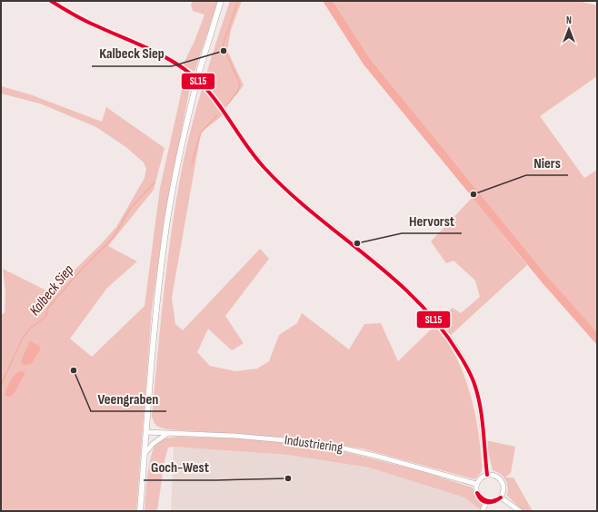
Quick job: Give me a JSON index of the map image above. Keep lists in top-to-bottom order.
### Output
{
  "streets": {
    "street": ["Industriering"]
  },
  "water": ["Kalbeck Siep"],
  "places": [
    "Kalbeck Siep",
    "Niers",
    "Hervorst",
    "Veengraben",
    "Goch-West"
  ],
  "lines": ["transit line SL15"],
  "north": "top"
}
